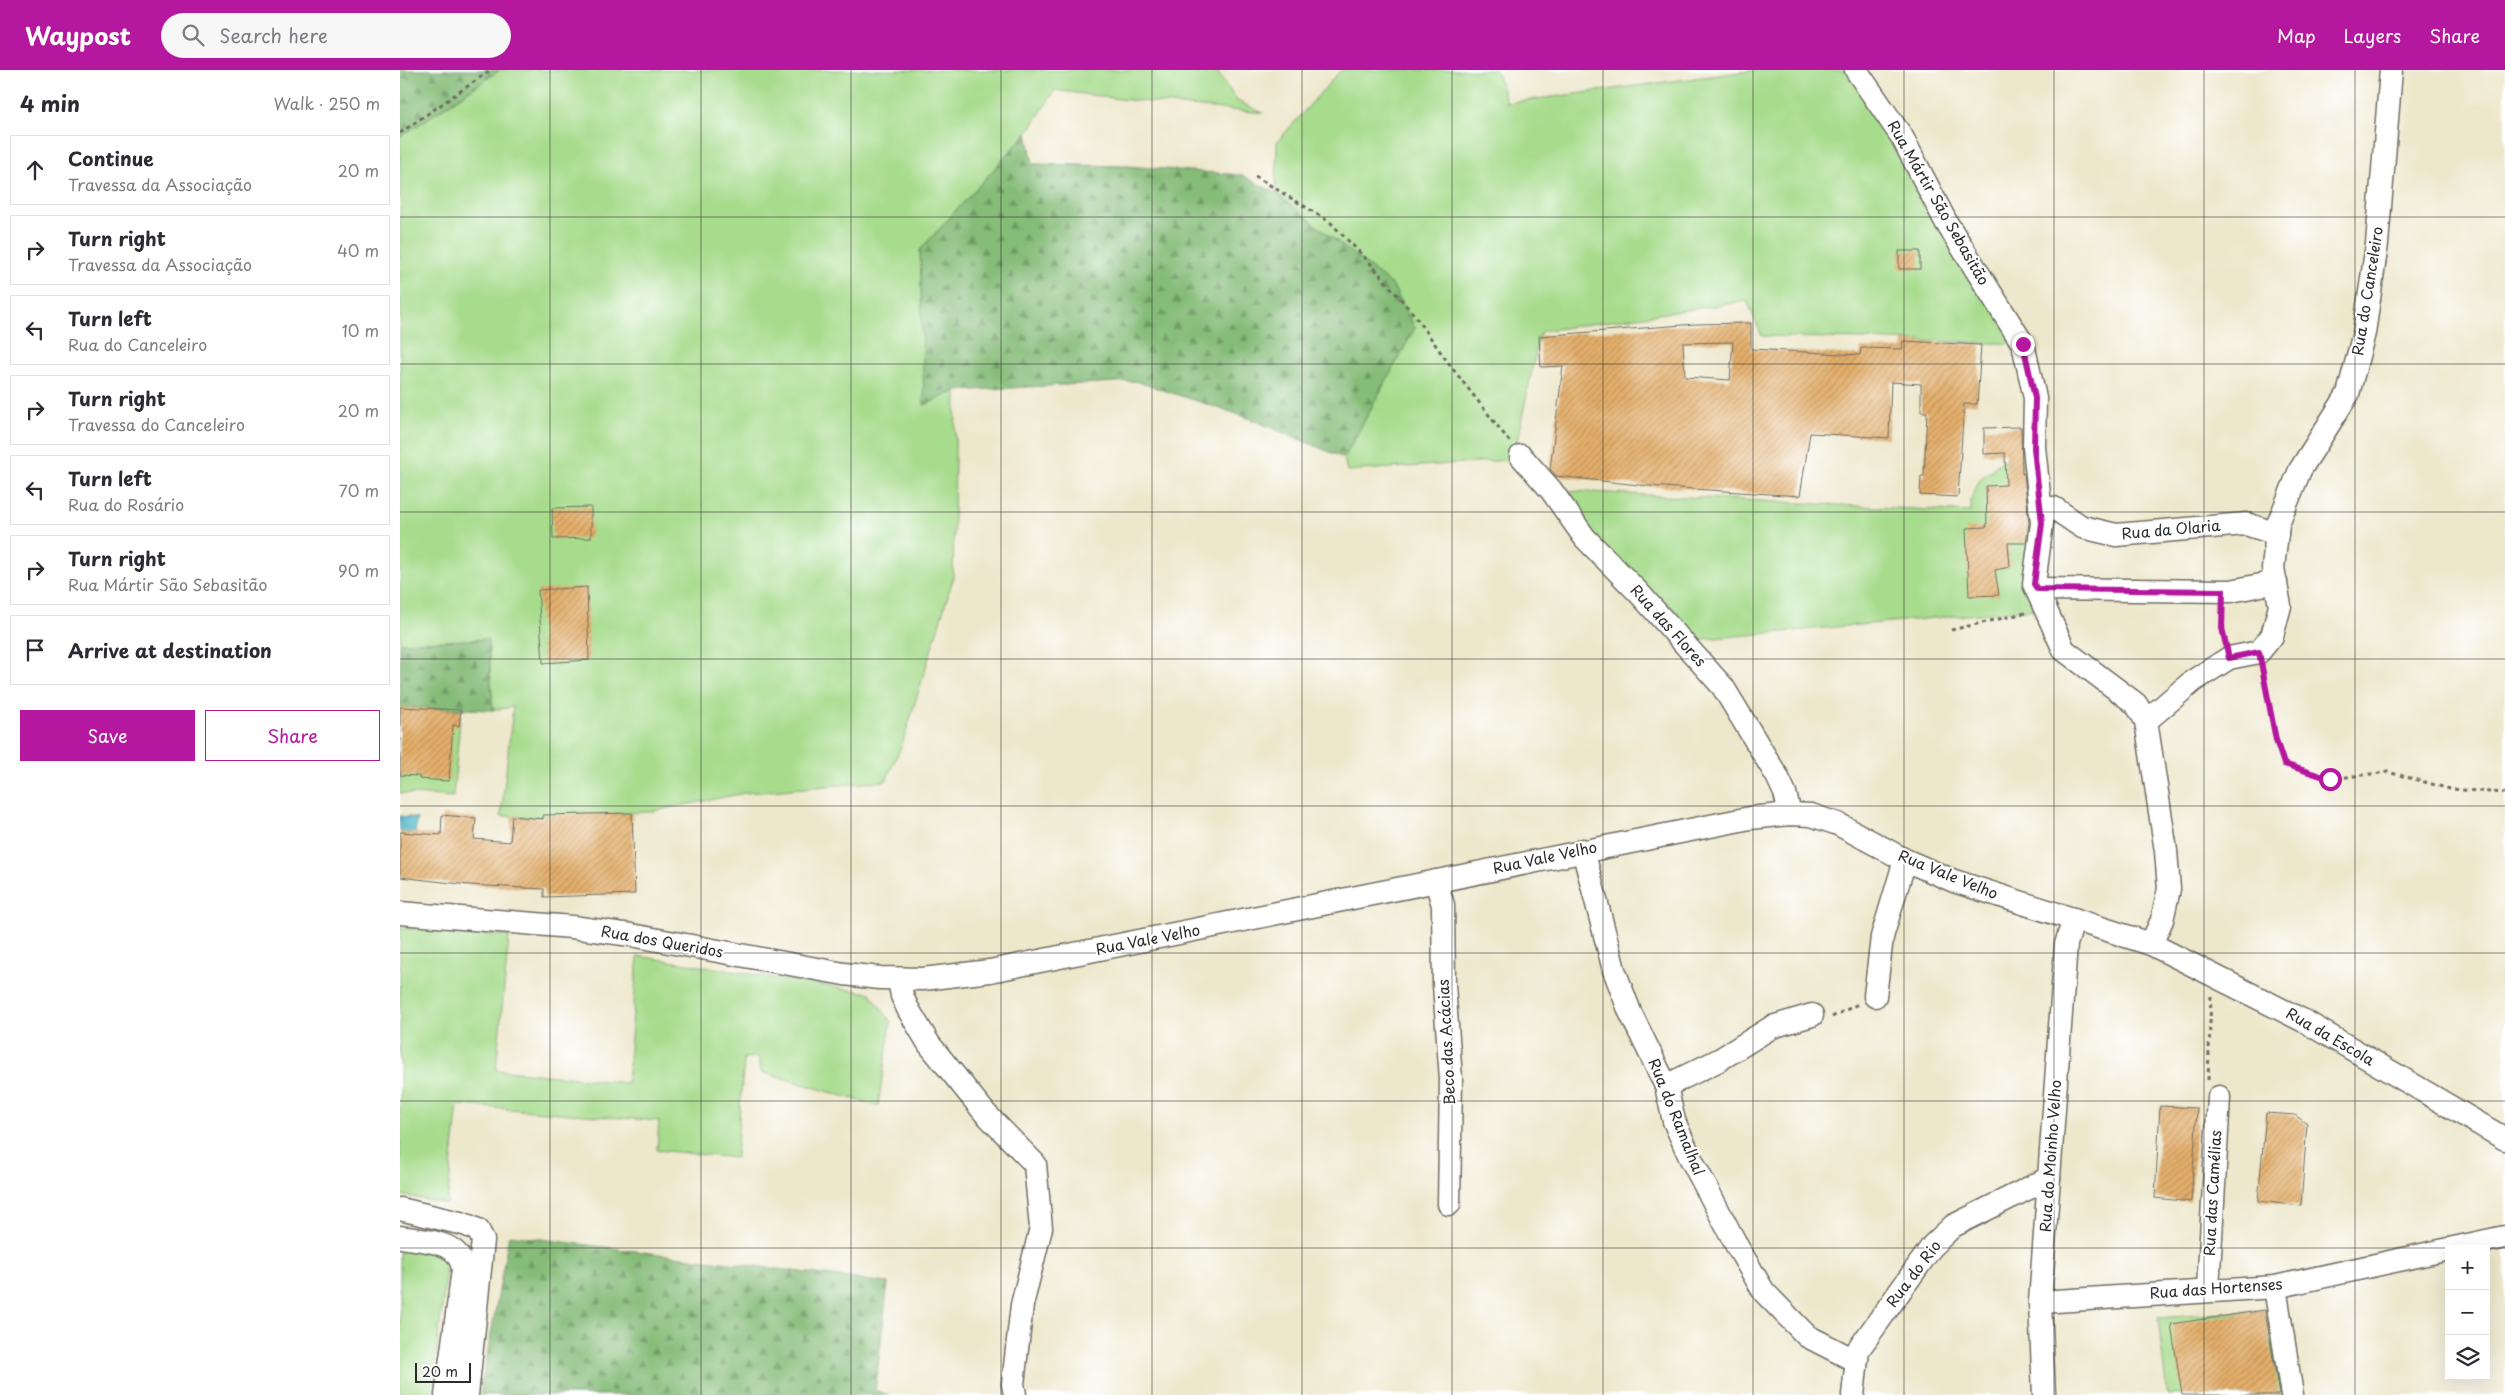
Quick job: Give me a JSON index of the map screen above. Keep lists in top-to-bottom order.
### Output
{
  "streets": {
    "street": [
      "Rua Mártir São Sebasitão",
      "Rua do Canceleiro",
      "Rua da Olaria",
      "Rua das Flores",
      "Rua Vale Velho",
      "Rua dos Queridos",
      "Rua da Escola",
      "Beco das Acácias",
      "Rua do Ramalhal",
      "Rua do Moinho Velho",
      "Rua das Camélias",
      "Rua do Rio",
      "Rua das Hortenses"
    ]
  },
  "crossings": [
    ["Rua Mártir São Sebasitão", "Rua da Olaria"],
    ["Rua Mártir São Sebasitão", "Rua Vale Velho"],
    ["Rua Mártir São Sebasitão", "Rua da Escola"],
    ["Rua do Canceleiro", "Rua da Olaria"],
    ["Rua das Flores", "Rua Vale Velho"],
    ["Rua Vale Velho", "Rua dos Queridos"],
    ["Rua Vale Velho", "Rua da Escola"],
    ["Rua Vale Velho", "Beco das Acácias"],
    ["Rua Vale Velho", "Rua do Ramalhal"],
    ["Rua Vale Velho", "Rua do Moinho Velho"],
    ["Rua do Ramalhal", "Rua do Rio"],
    ["Rua do Moinho Velho", "Rua do Rio"],
    ["Rua do Moinho Velho", "Rua das Hortenses"],
    ["Rua das Camélias", "Rua das Hortenses"]
  ],
  "scale_bar": "20 m",
  "page": {
    "header": "Waypost",
    "search": "Search here",
    "nav": ["Map", "Layers", "Share"],
    "heading": ["4 min", "Walk · 250 m"],
    "list": [
      ["Continue", "Travessa da Associação", "20 m"],
      ["Turn right", "Travessa da Associação", "40 m"],
      ["Turn left", "Rua do Canceleiro", "10 m"],
      ["Turn right", "Travessa do Canceleiro", "20 m"],
      ["Turn left", "Rua do Rosário", "70 m"],
      ["Turn right", "Rua Mártir São Sebasitão", "90 m"],
      "Arrive at destination"
    ],
    "buttons": ["Save", "Share"],
    "map_buttons": ["+", "−"],
    "scale": "20 m"
  }
}
